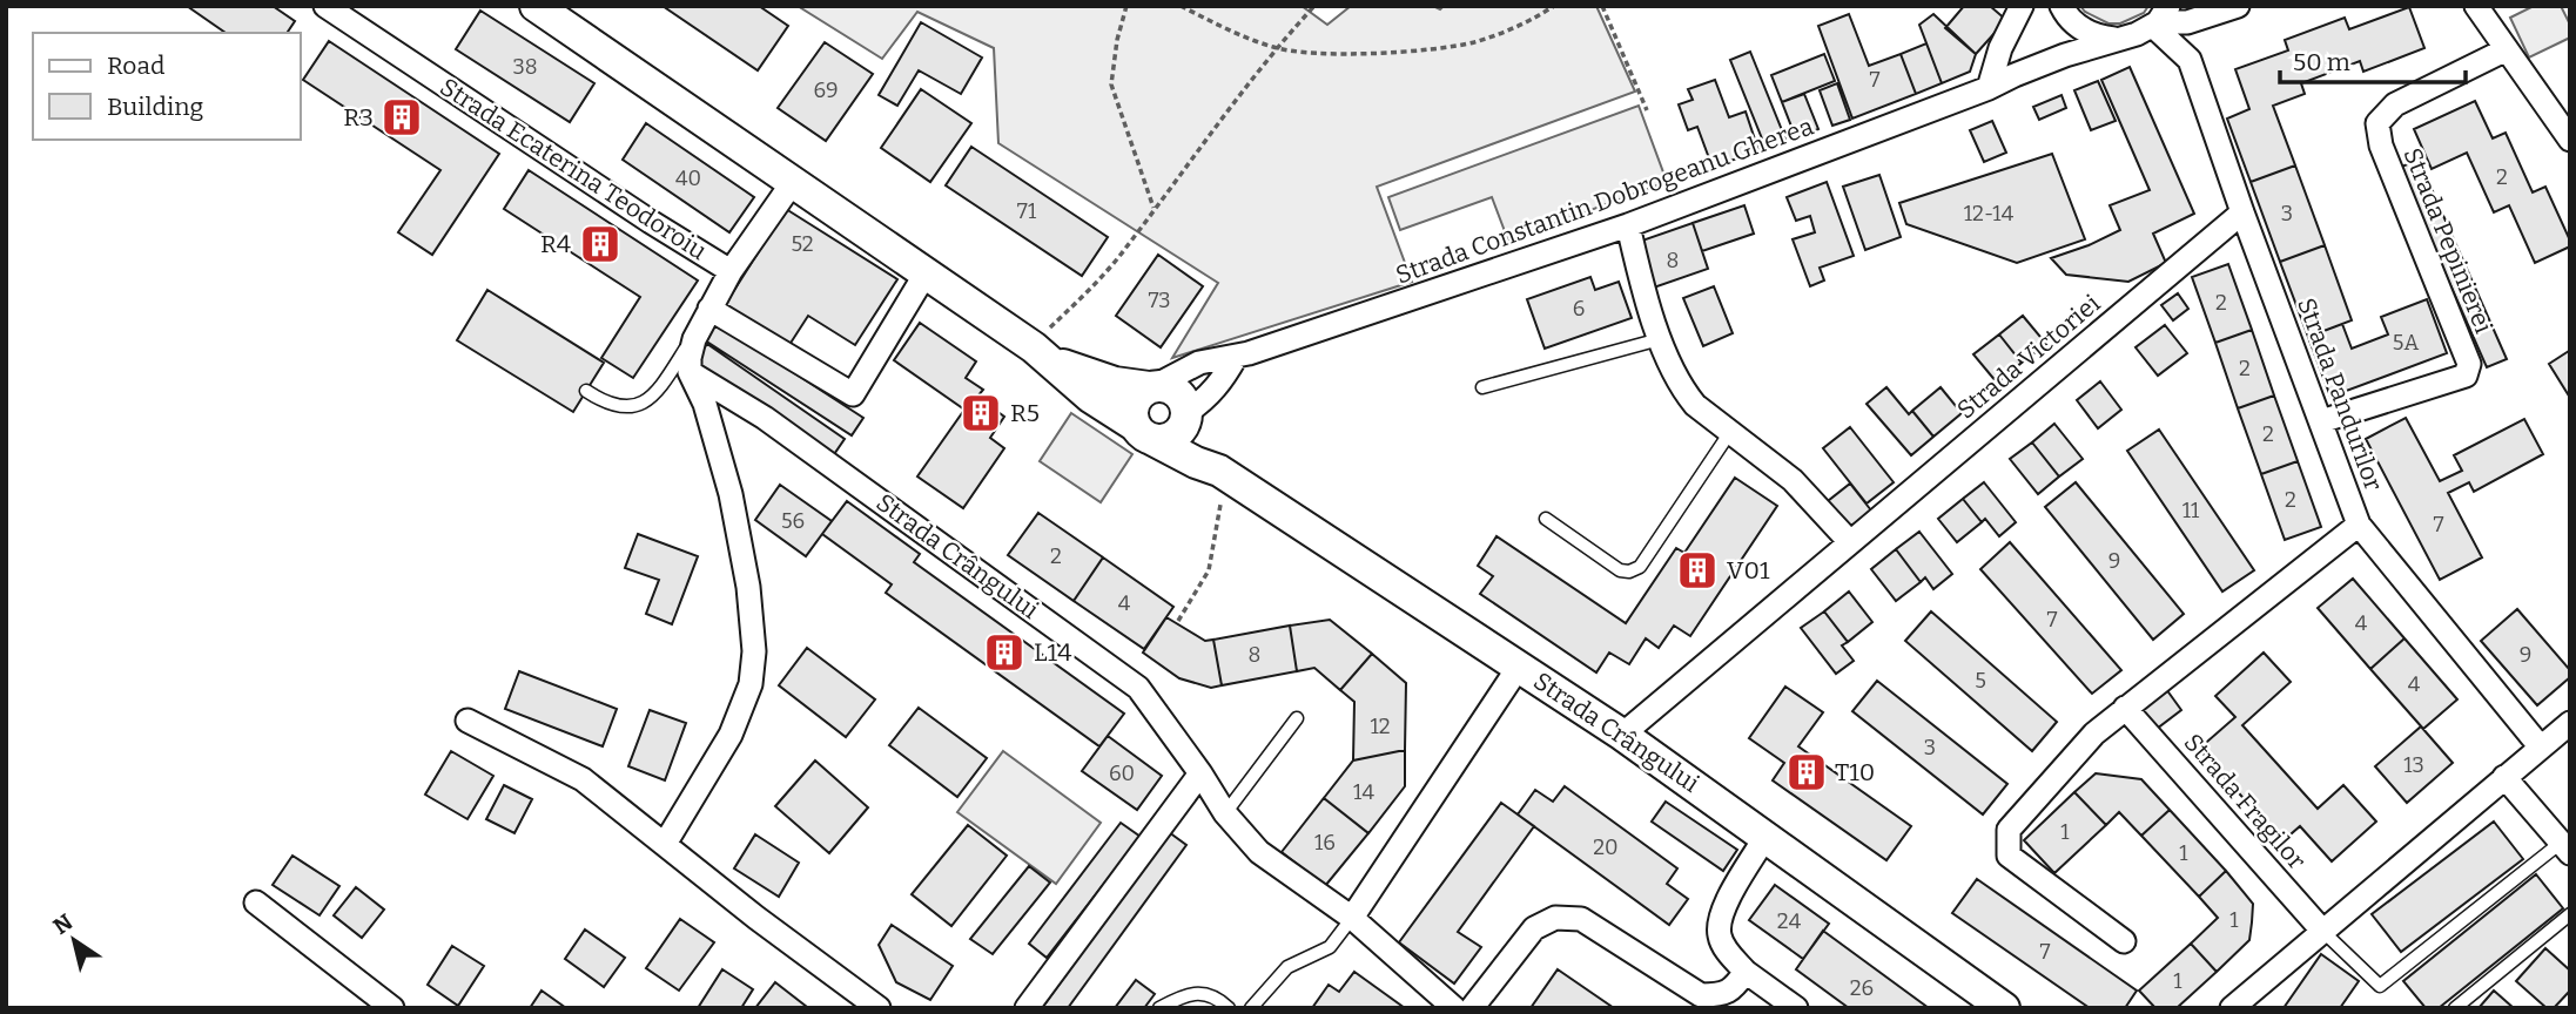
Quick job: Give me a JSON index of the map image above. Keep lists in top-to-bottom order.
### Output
{
  "streets": {
    "main road": ["Strada Crângului"],
    "street": [
      "Strada Ecaterina Teodoroiu",
      "Strada Constantin Dobrogeanu Gherea",
      "Strada Pepinierei",
      "Strada Victoriei",
      "Strada Pandurilor",
      "Strada Fragilor"
    ]
  },
  "crossings": [
    ["Strada Constantin Dobrogeanu Gherea", "Strada Pandurilor"],
    ["Strada Constantin Dobrogeanu Gherea", "Strada Crângului"],
    ["Strada Pepinierei", "Strada Pandurilor"],
    ["Strada Victoriei", "Strada Pandurilor"],
    ["Strada Victoriei", "Strada Crângului"]
  ],
  "places": {
    "building": [
      "R3",
      "R4",
      "R5",
      "V01",
      "L14",
      "T10"
    ]
  },
  "house_numbers": [
    "38",
    "7",
    "69",
    "2",
    "40",
    "71",
    "12-14",
    "3",
    "52",
    "8",
    "73",
    "2",
    "6",
    "5A",
    "2",
    "2",
    "2",
    "11",
    "56",
    "7",
    "2",
    "9",
    "4",
    "7",
    "4",
    "8",
    "9",
    "5",
    "4",
    "12",
    "3",
    "13",
    "60",
    "14",
    "1",
    "16",
    "20",
    "1",
    "1",
    "24",
    "7",
    "1",
    "26"
  ],
  "legend": ["Road", "Building"],
  "scale_bar": "50 m",
  "north": "top left"
}
